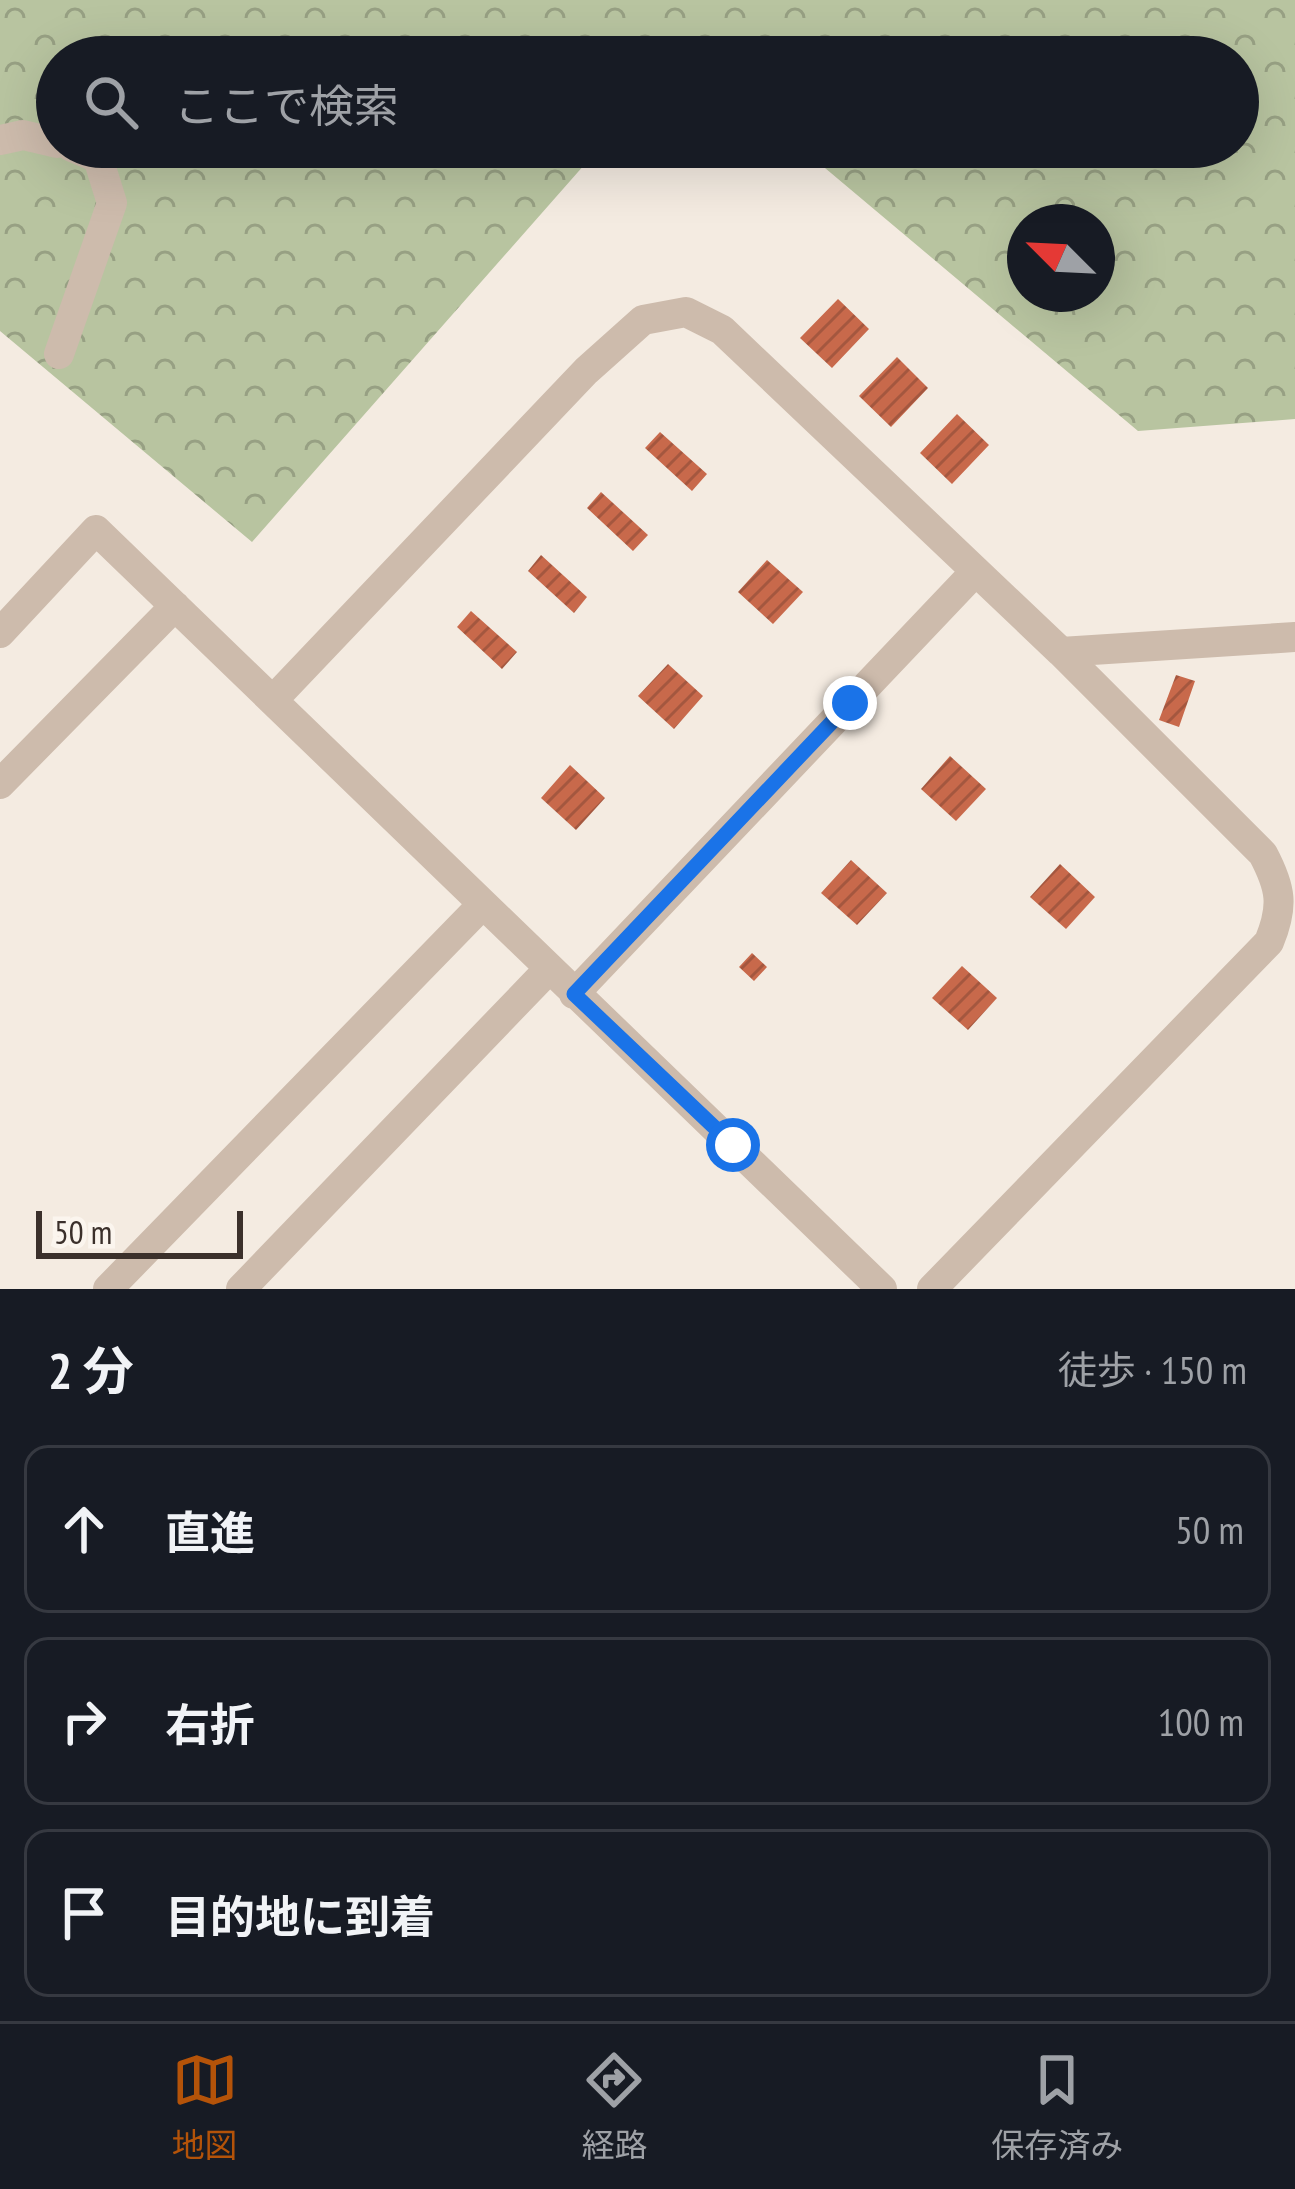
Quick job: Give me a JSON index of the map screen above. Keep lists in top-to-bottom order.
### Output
{
  "scale_bar": "50 m",
  "north": "top left",
  "page": {
    "search": "ここで検索",
    "scale": "50 m",
    "heading": ["2 分", "徒歩 · 150 m"],
    "list": [
      ["直進", "50 m"],
      ["右折", "100 m"],
      "目的地に到着"
    ],
    "nav": ["地図", "経路", "保存済み"]
  }
}
